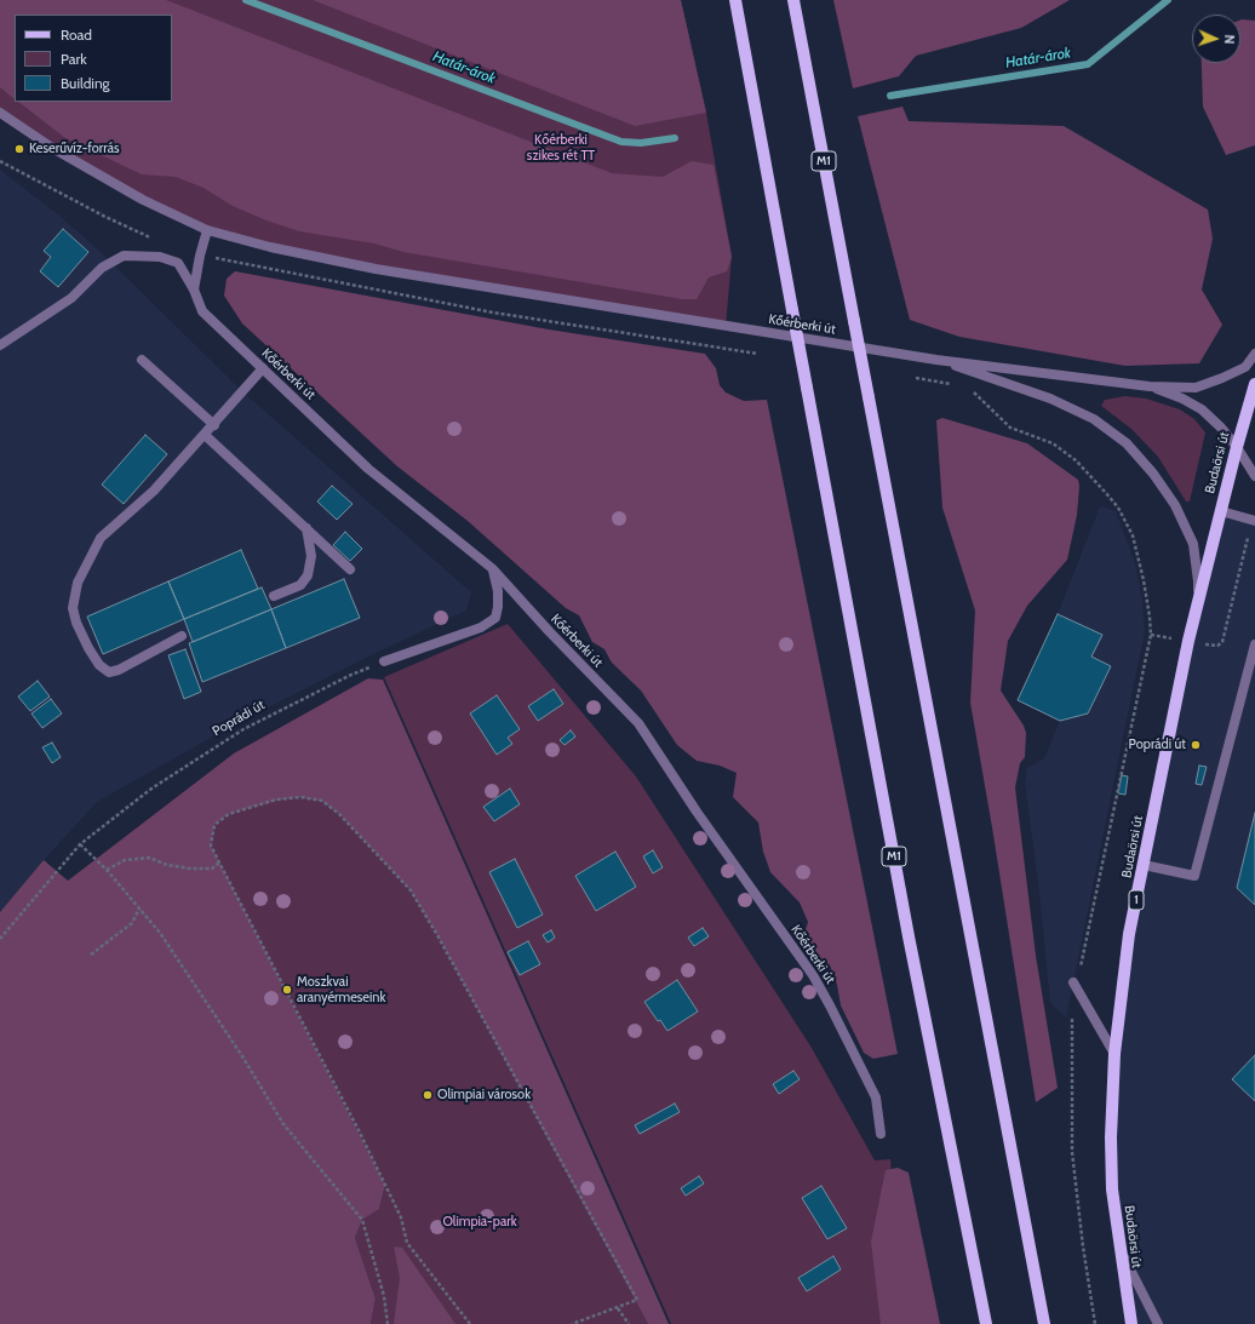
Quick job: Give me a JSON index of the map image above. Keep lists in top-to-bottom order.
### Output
{
  "streets": {
    "main road": ["M1", "Budaörsi út", "1"],
    "street": ["Kőérberki út"],
    "path": ["Poprádi út"]
  },
  "crossings": [
    ["Kőérberki út", "Budaörsi út"]
  ],
  "water": ["Határ-árok"],
  "parks": ["Kőérberki szikes rét TT", "Olimpia-park"],
  "places": [
    "Keserűvíz-forrás",
    "Poprádi út",
    "Moszkvai aranyérmeseink",
    "Olimpiai városok"
  ],
  "legend": ["Road", "Park", "Building"],
  "north": "right"
}
